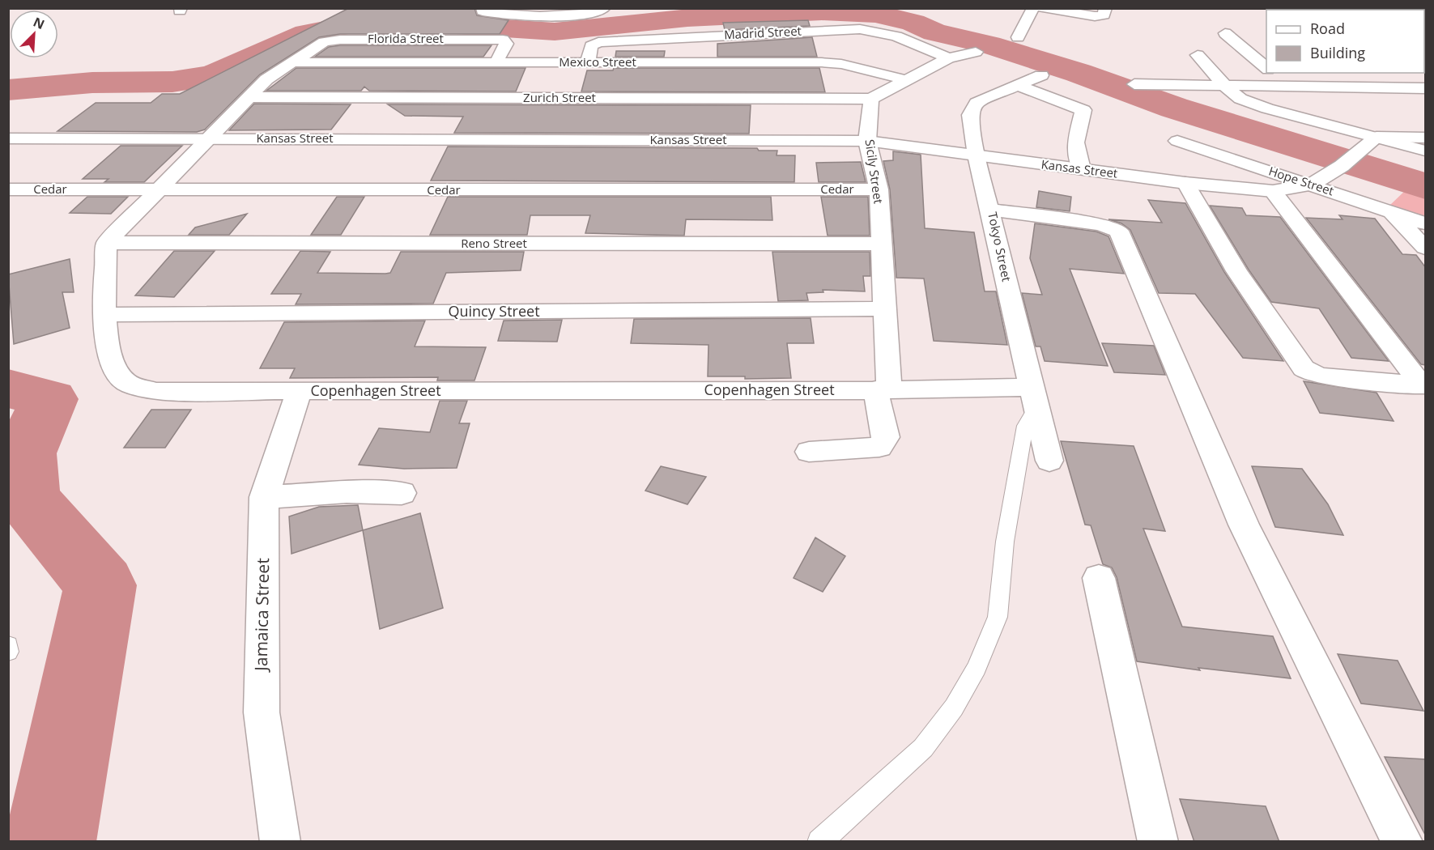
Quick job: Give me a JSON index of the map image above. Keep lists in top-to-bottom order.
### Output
{
  "streets": {
    "street": [
      "Madrid Street",
      "Florida Street",
      "Mexico Street",
      "Zurich Street",
      "Kansas Street",
      "Sicily Street",
      "Hope Street",
      "Cedar",
      "Reno Street",
      "Tokyo Street",
      "Quincy Street",
      "Copenhagen Street",
      "Jamaica Street"
    ]
  },
  "crossings": [
    ["Madrid Street", "Mexico Street"],
    ["Florida Street", "Mexico Street"],
    ["Zurich Street", "Sicily Street"],
    ["Kansas Street", "Sicily Street"],
    ["Kansas Street", "Hope Street"],
    ["Kansas Street", "Tokyo Street"],
    ["Sicily Street", "Cedar"],
    ["Sicily Street", "Reno Street"],
    ["Sicily Street", "Quincy Street"],
    ["Sicily Street", "Copenhagen Street"],
    ["Reno Street", "Copenhagen Street"],
    ["Tokyo Street", "Copenhagen Street"],
    ["Quincy Street", "Copenhagen Street"],
    ["Copenhagen Street", "Jamaica Street"]
  ],
  "legend": ["Road", "Building"],
  "north": "top right"
}
